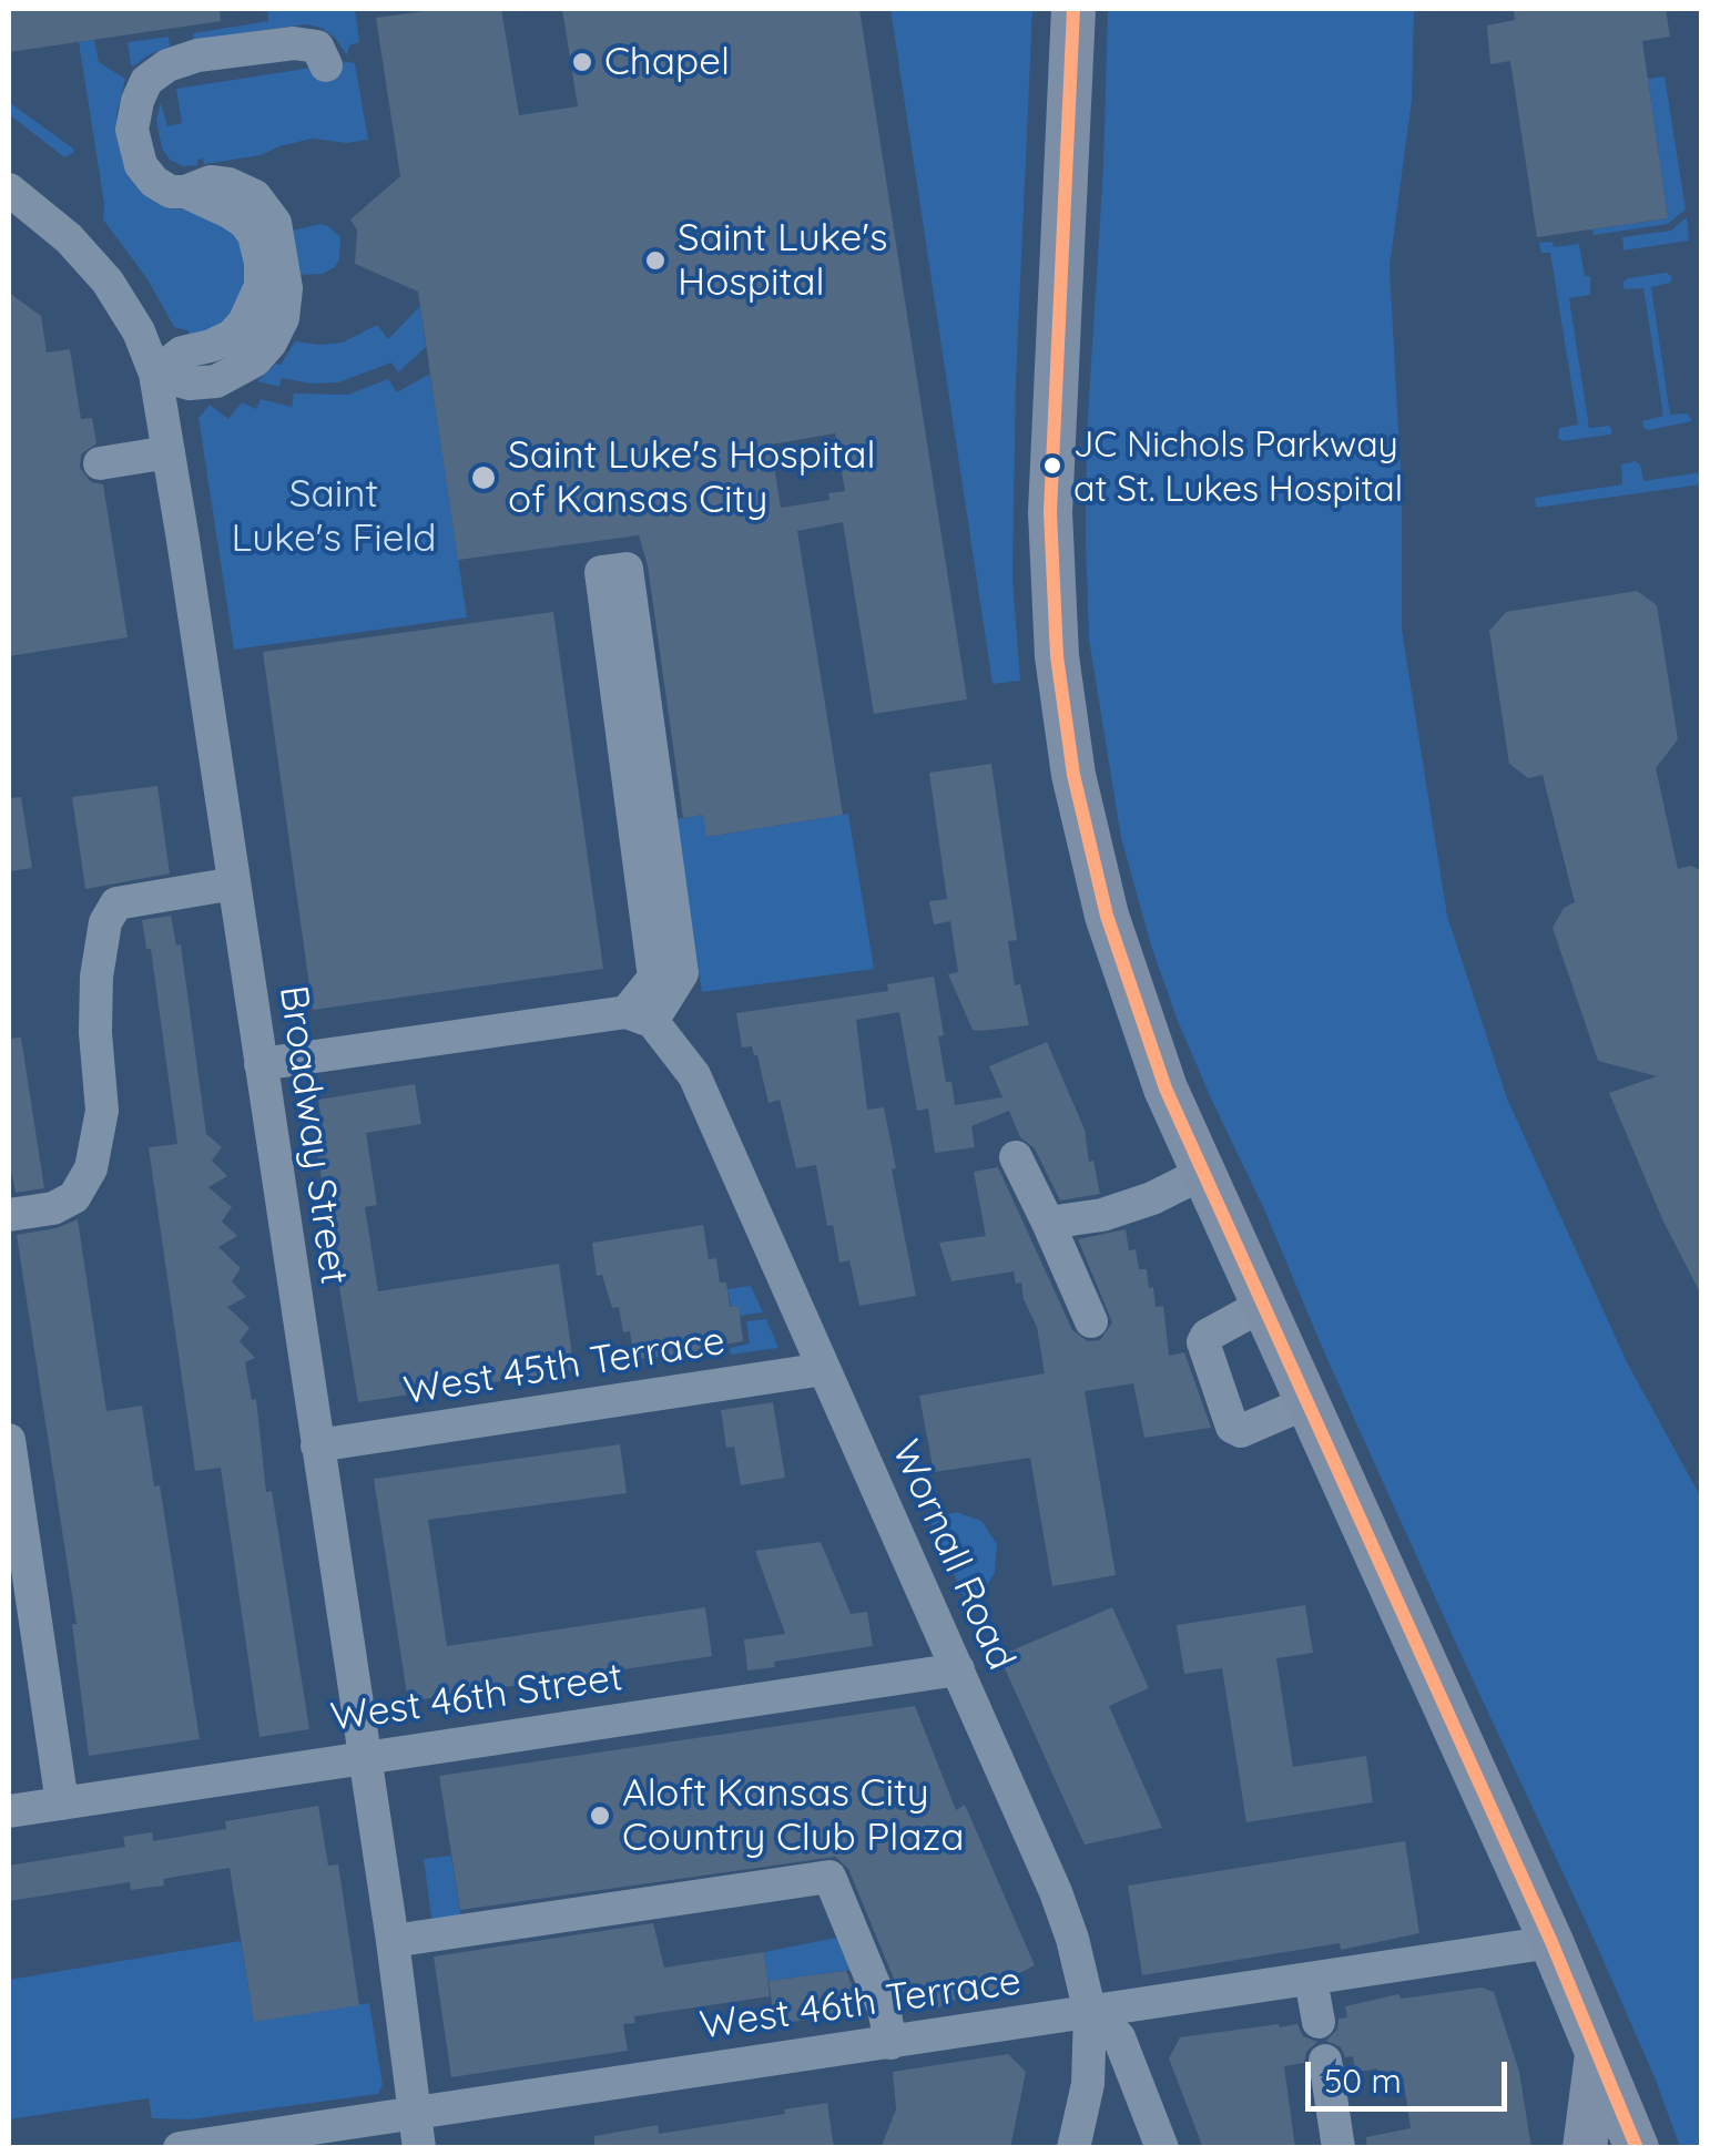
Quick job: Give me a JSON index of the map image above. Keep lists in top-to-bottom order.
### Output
{
  "streets": {
    "street": [
      "Broadway Street",
      "West 45th Terrace",
      "Wornall Road",
      "West 46th Street",
      "West 46th Terrace"
    ]
  },
  "crossings": [
    ["Broadway Street", "West 45th Terrace"],
    ["Broadway Street", "West 46th Street"],
    ["Broadway Street", "West 46th Terrace"],
    ["West 45th Terrace", "Wornall Road"],
    ["Wornall Road", "West 46th Street"],
    ["Wornall Road", "West 46th Terrace"]
  ],
  "parks": ["Saint Luke's Field"],
  "places": [
    "Chapel",
    "Saint Luke's Hospital",
    "JC Nichols Parkway at St. Lukes Hospital",
    "Saint Luke's Hospital of Kansas City",
    "Aloft Kansas City Country Club Plaza"
  ],
  "scale_bar": "50 m"
}
